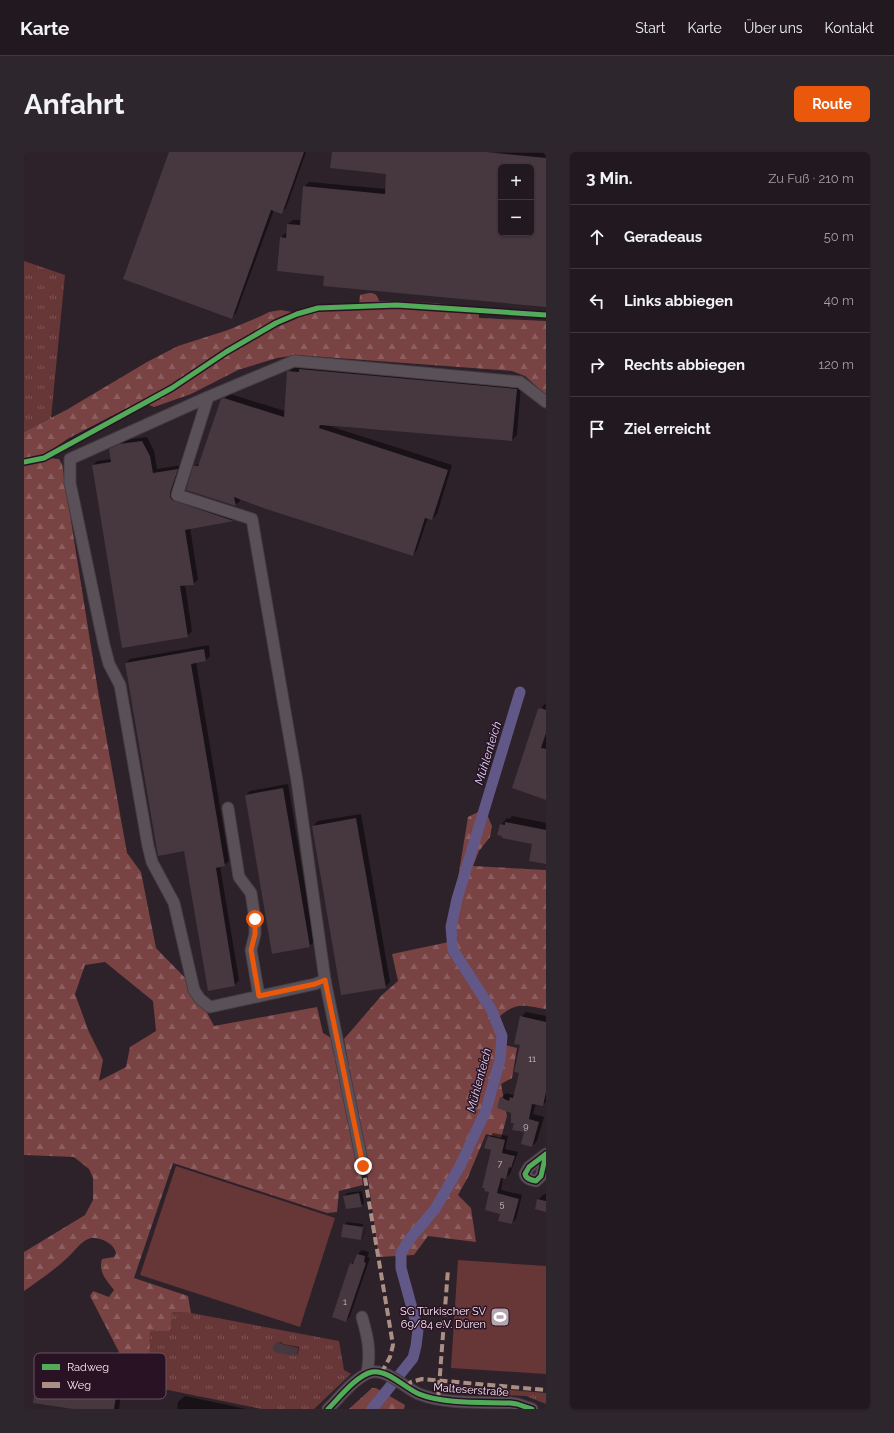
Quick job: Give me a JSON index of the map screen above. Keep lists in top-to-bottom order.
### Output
{
  "streets": {
    "street": ["Malteserstraße"]
  },
  "water": ["Mühlenteich"],
  "places": {
    "sports": ["SG Türkischer SV 69/84 e.V. Düren"]
  },
  "house_numbers": [
    "11",
    "9",
    "7",
    "5",
    "1"
  ],
  "legend": ["Radweg", "Weg"],
  "page": {
    "header": "Karte",
    "nav": [
      "Start",
      "Karte",
      "Über uns",
      "Kontakt"
    ],
    "buttons": "Route",
    "title": "Anfahrt",
    "heading": ["3 Min.", "Zu Fuß · 210 m"],
    "map_buttons": ["+", "−"],
    "list": [
      ["Geradeaus", "50 m"],
      ["Links abbiegen", "40 m"],
      ["Rechts abbiegen", "120 m"],
      "Ziel erreicht"
    ]
  }
}
